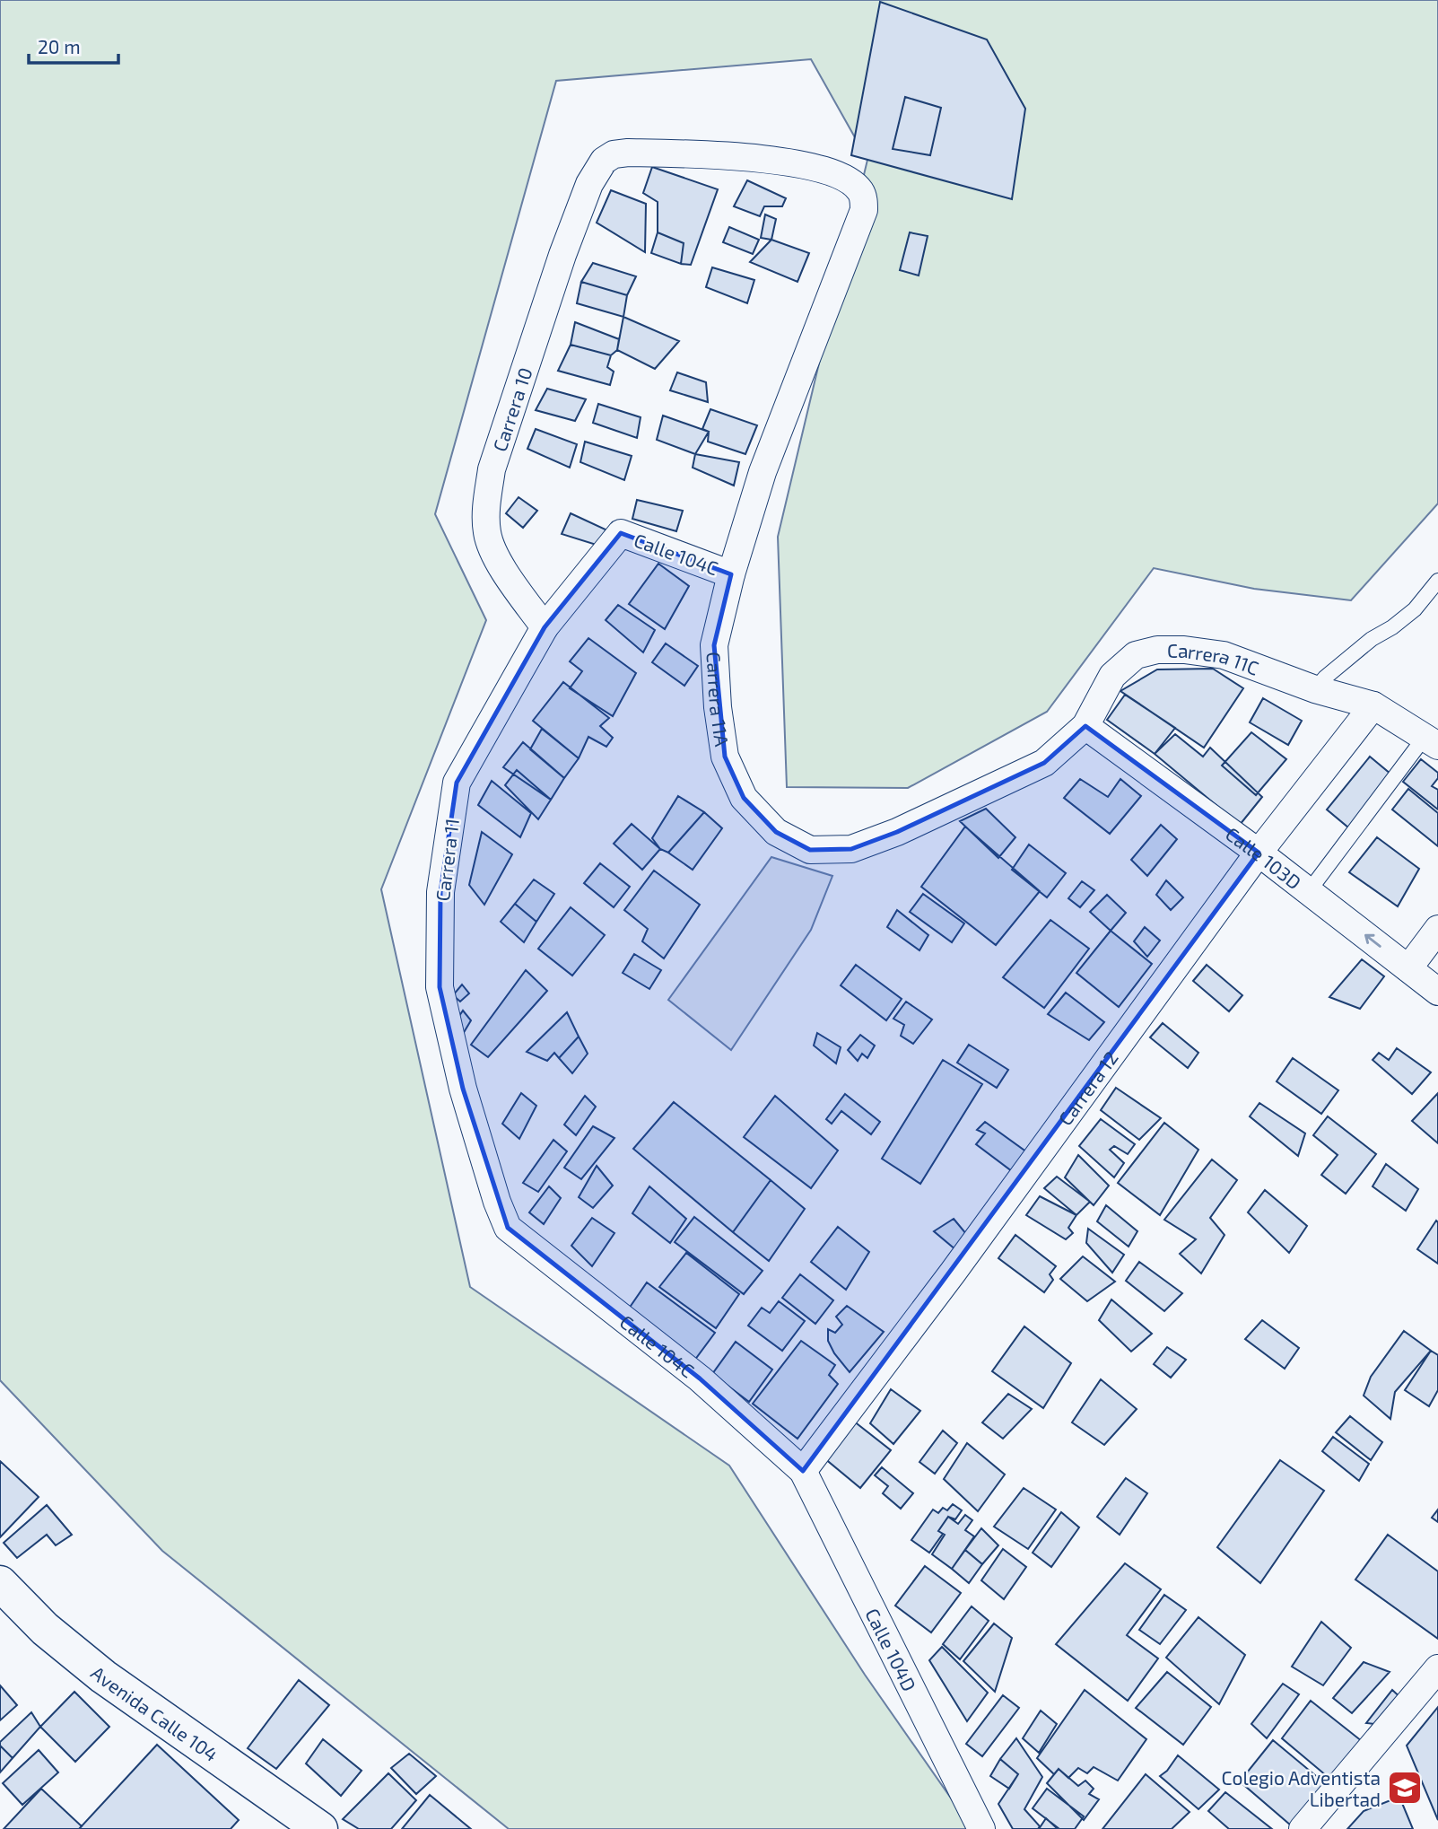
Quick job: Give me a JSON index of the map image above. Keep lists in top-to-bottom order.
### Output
{
  "streets": {
    "main road": ["Avenida Calle 104"],
    "street": [
      "Carrera 10",
      "Calle 104C",
      "Carrera 11C",
      "Carrera 11A",
      "Calle 103D",
      "Carrera 11",
      "Carrera 12",
      "Calle 104D"
    ]
  },
  "crossings": [
    ["Carrera 10", "Carrera 11A"],
    ["Carrera 10", "Carrera 11"],
    ["Calle 104C", "Carrera 11A"],
    ["Calle 104C", "Carrera 11"],
    ["Calle 104C", "Carrera 12"],
    ["Calle 104C", "Calle 104D"],
    ["Carrera 11C", "Carrera 11A"],
    ["Carrera 11C", "Calle 103D"],
    ["Carrera 11C", "Carrera 12"],
    ["Carrera 11A", "Calle 103D"],
    ["Calle 103D", "Carrera 12"],
    ["Carrera 12", "Calle 104D"]
  ],
  "places": {
    "school or university": ["Colegio Adventista Libertad"]
  },
  "scale_bar": "20 m"
}
